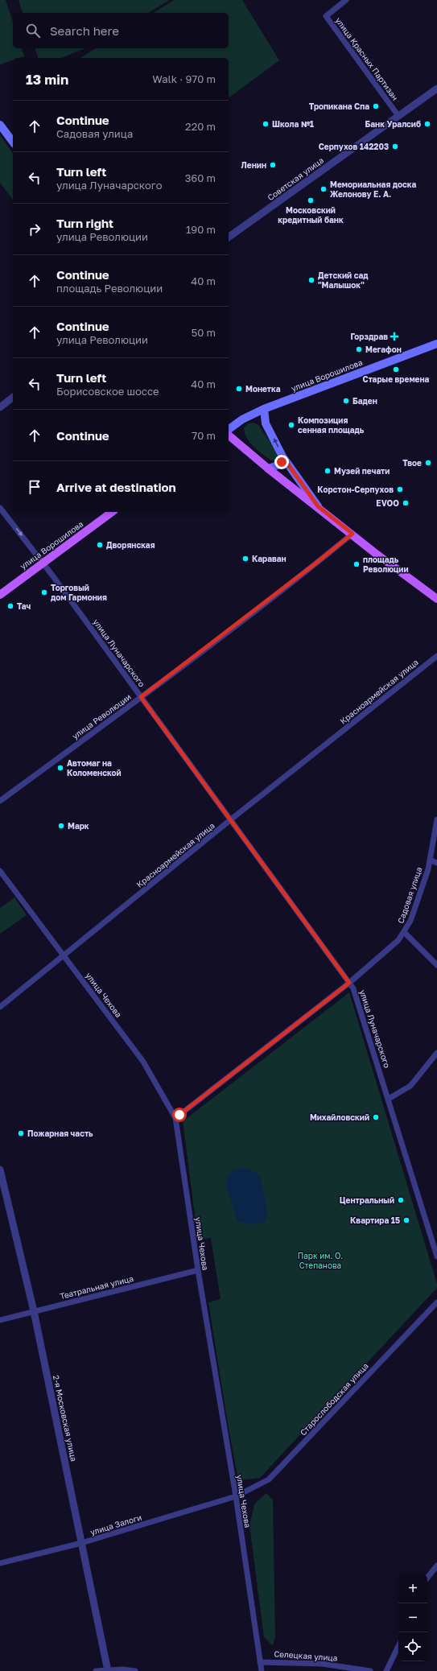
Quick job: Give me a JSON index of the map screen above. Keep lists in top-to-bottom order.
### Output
{
  "streets": {
    "main road": ["улица Ворошилова"],
    "street": [
      "улица Красных Партизан",
      "Советская улица",
      "улица Луначарского",
      "Красноармейская улица",
      "улица Революции",
      "Садовая улица",
      "улица Чехова",
      "Театральная улица",
      "Старослободская улица",
      "2-я Московская улица",
      "улица Залоги",
      "Селецкая улица"
    ]
  },
  "crossings": [
    ["улица Красных Партизан", "Советская улица"],
    ["улица Ворошилова", "улица Луначарского"],
    ["улица Луначарского", "Красноармейская улица"],
    ["улица Луначарского", "улица Революции"],
    ["улица Луначарского", "Садовая улица"],
    ["Красноармейская улица", "улица Чехова"],
    ["Садовая улица", "улица Чехова"],
    ["улица Чехова", "Театральная улица"],
    ["улица Чехова", "Старослободская улица"],
    ["улица Чехова", "улица Залоги"],
    ["улица Чехова", "Селецкая улица"],
    ["Театральная улица", "2-я Московская улица"],
    ["Старослободская улица", "улица Залоги"],
    ["2-я Московская улица", "улица Залоги"]
  ],
  "parks": ["Парк им. О. Степанова"],
  "places": {
    "other": [
      "Тропикана Спа",
      "Школа №1",
      "Банк Уралсиб",
      "Серпухов 142203",
      "Ленин",
      "Мемориальная доска Желонову Е. А.",
      "Московский кредитный банк",
      "Детский сад \"Малышок\"",
      "Мегафон",
      "Старые времена",
      "Монетка",
      "Баден",
      "Композиция сенная площадь",
      "Твое",
      "Музей печати",
      "Корстон-Серпухов",
      "EVOO",
      "Дворянская",
      "Караван",
      "площадь Революции",
      "Торговый дом Гармония",
      "Тач",
      "Автомаг на Коломенской",
      "Марк",
      "Михайловский",
      "Пожарная часть",
      "Центральный",
      "Квартира 15"
    ],
    "health": ["Горздрав"]
  },
  "page": {
    "search": "Search here",
    "heading": ["13 min", "Walk · 970 m"],
    "list": [
      ["Continue", "Садовая улица", "220 m"],
      ["Turn left", "улица Луначарского", "360 m"],
      ["Turn right", "улица Революции", "190 m"],
      ["Continue", "площадь Революции", "40 m"],
      ["Continue", "улица Революции", "50 m"],
      ["Turn left", "Борисовское шоссе", "40 m"],
      ["Continue", "70 m"],
      "Arrive at destination"
    ],
    "map_buttons": ["+", "−"]
  }
}
